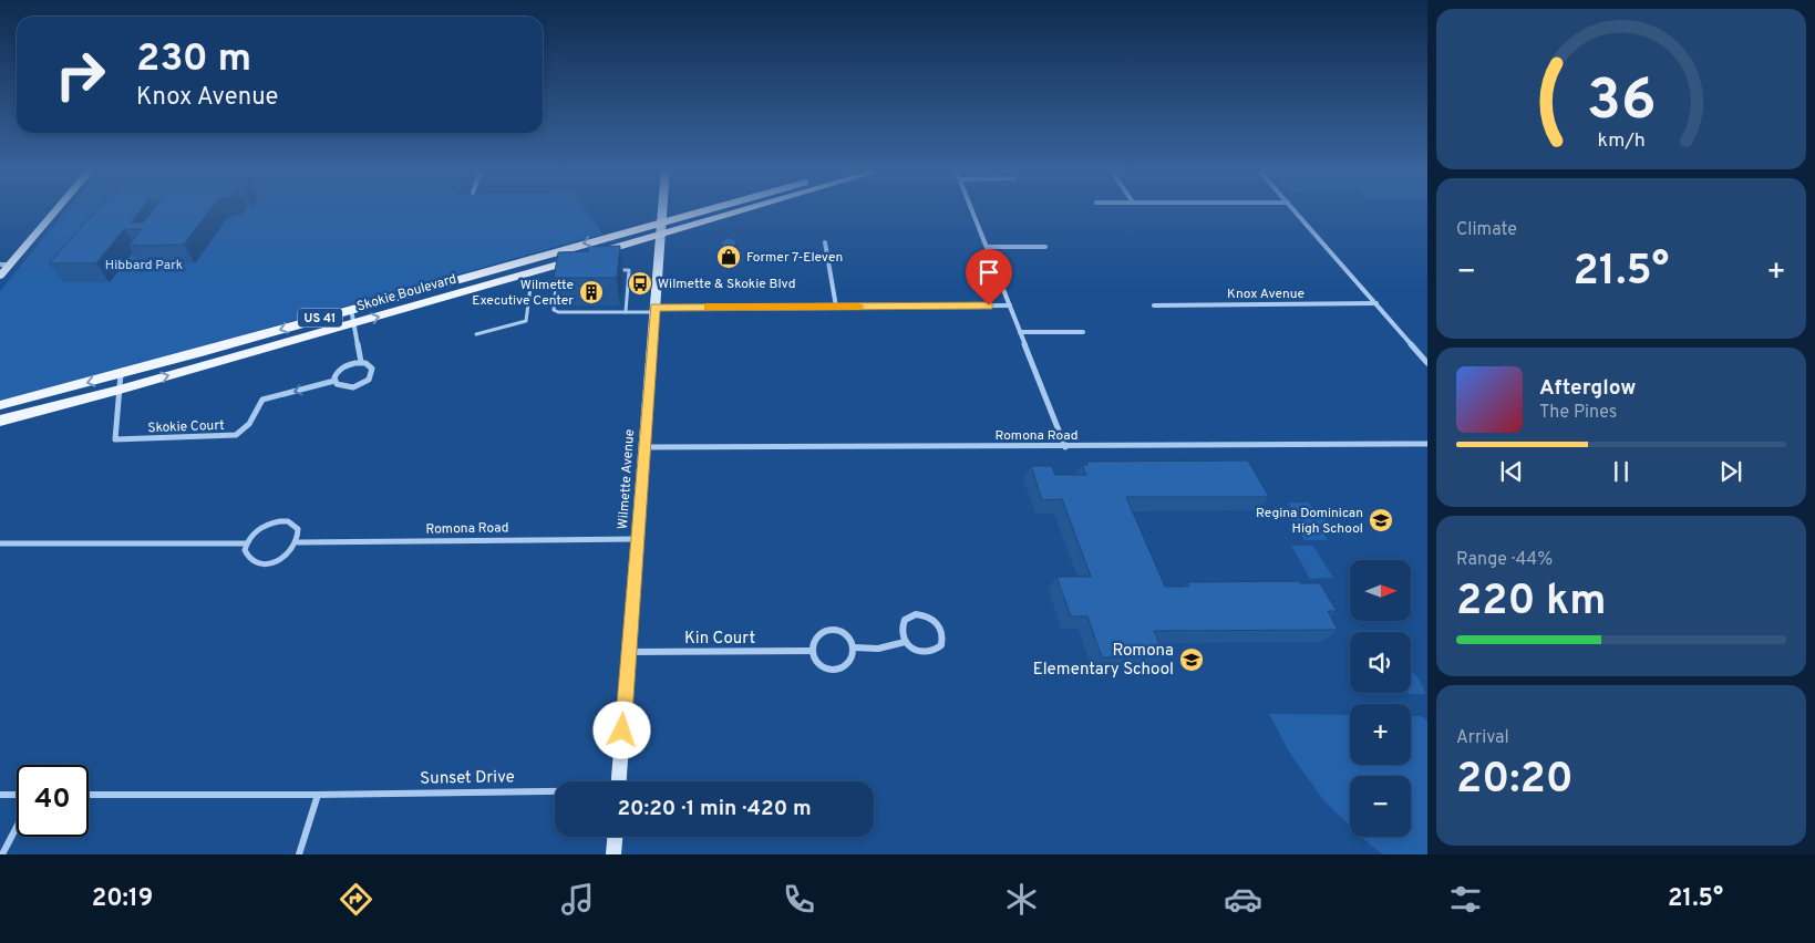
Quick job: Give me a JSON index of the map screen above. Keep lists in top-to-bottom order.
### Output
{
  "streets": {
    "main road": ["Skokie Boulevard", "US 41"],
    "street": [
      "Knox Avenue",
      "Skokie Court",
      "Romona Road",
      "Wilmette Avenue",
      "Kin Court",
      "Sunset Drive"
    ]
  },
  "crossings": [
    ["Skokie Boulevard", "Skokie Court"],
    ["Skokie Boulevard", "Wilmette Avenue"],
    ["Romona Road", "Wilmette Avenue"],
    ["Wilmette Avenue", "Kin Court"]
  ],
  "parks": ["Hibbard Park"],
  "places": {
    "shop": ["Former 7-Eleven"],
    "bus stop": ["Wilmette & Skokie Blvd"],
    "building": ["Wilmette Executive Center"],
    "school or university": ["Regina Dominican High School", "Romona Elementary School"]
  },
  "north": "right",
  "page": {
    "turn": ["230 m", "Knox Avenue"],
    "tile": [
      "Climate",
      ["Range · 44%", "220 km"],
      ["Arrival", "20:20"]
    ],
    "heat": ["−", "21.5°", "+"],
    "song": ["Afterglow", "The Pines"],
    "map_buttons": ["+", "−"],
    "limit": "40",
    "trip": "20:20 · 1 min · 420 m",
    "tabs": ["20:19", "21.5°"],
    "gauge": ["36", "km/h"]
  }
}
